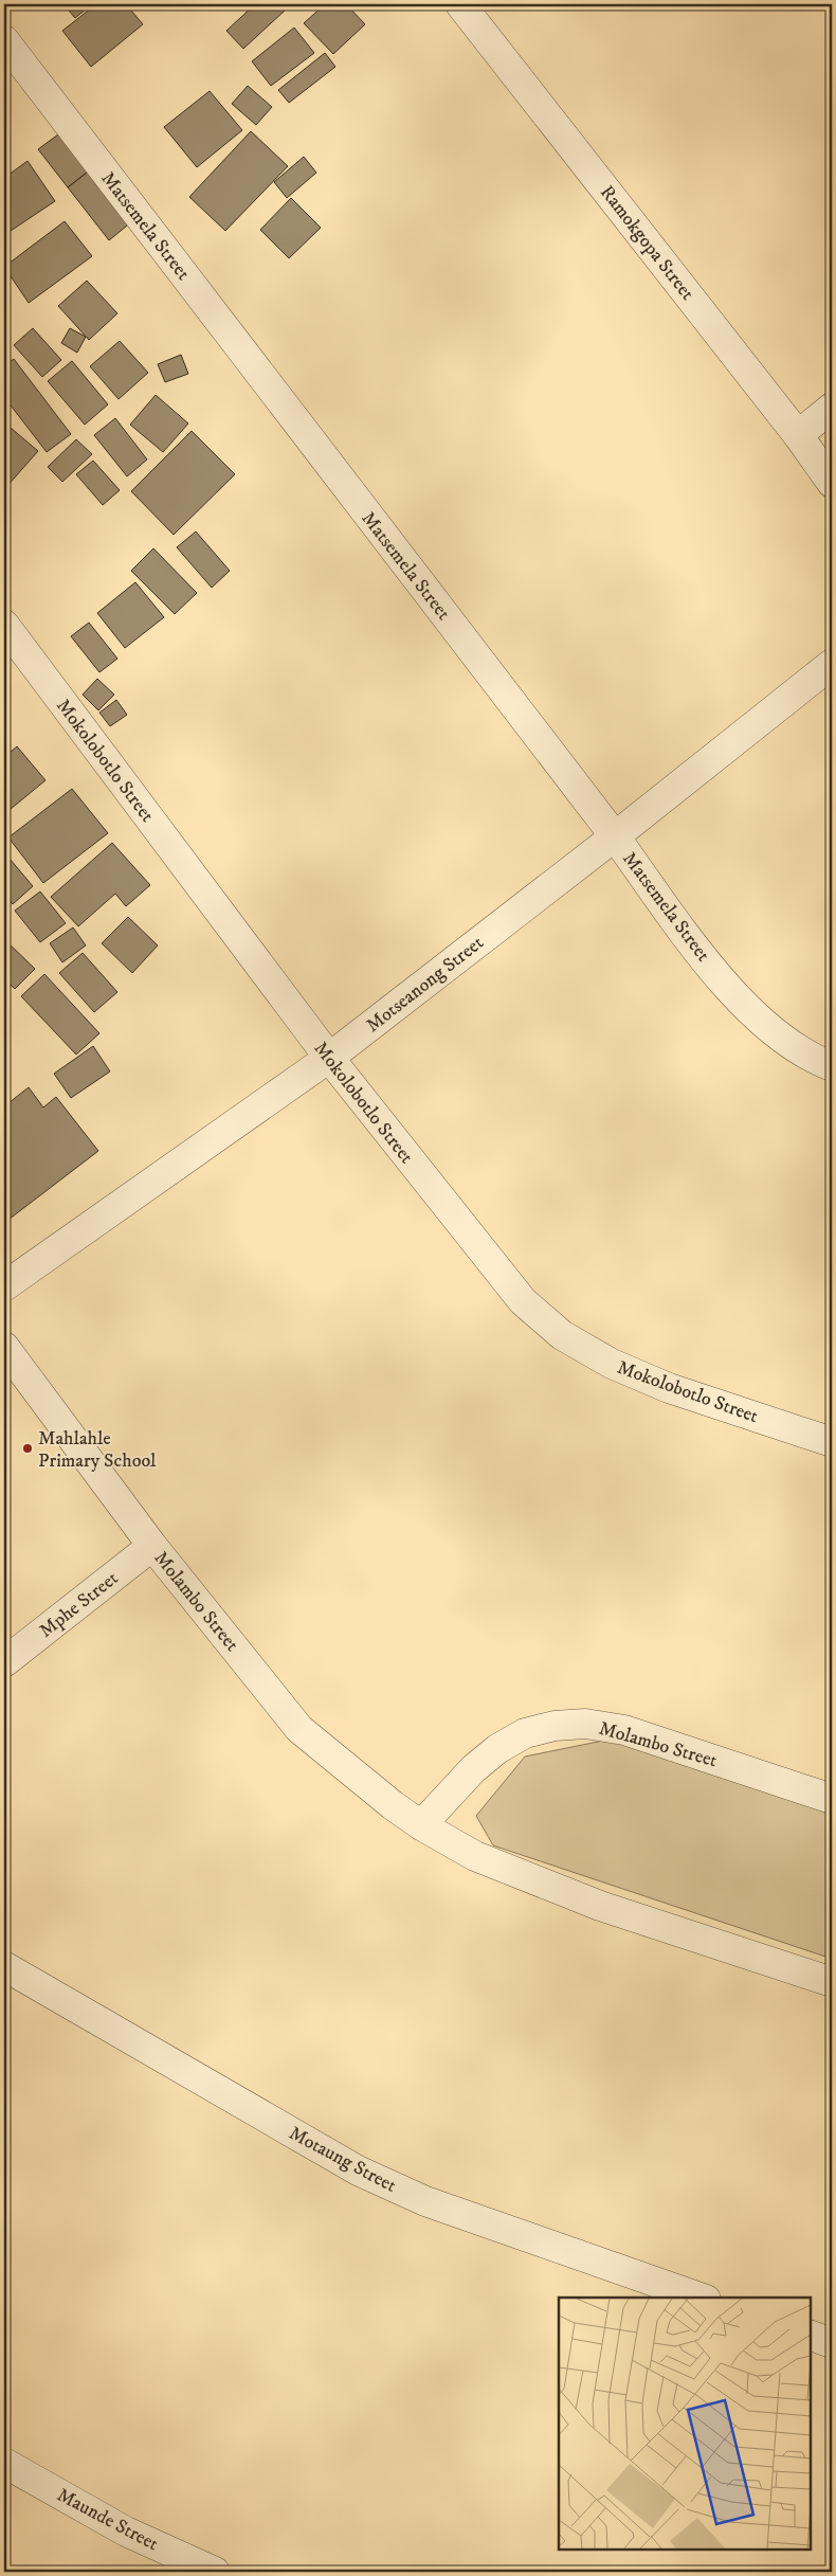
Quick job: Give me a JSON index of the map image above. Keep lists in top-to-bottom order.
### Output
{
  "streets": {
    "street": [
      "Matsemela Street",
      "Ramokgopa Street",
      "Mokolobotlo Street",
      "Motseanong Street",
      "Molambo Street",
      "Mphe Street",
      "Motaung Street",
      "Maunde Street"
    ]
  },
  "crossings": [
    ["Matsemela Street", "Motseanong Street"],
    ["Mokolobotlo Street", "Motseanong Street"],
    ["Molambo Street", "Mphe Street"]
  ],
  "places": ["Mahlahle Primary School"]
}
